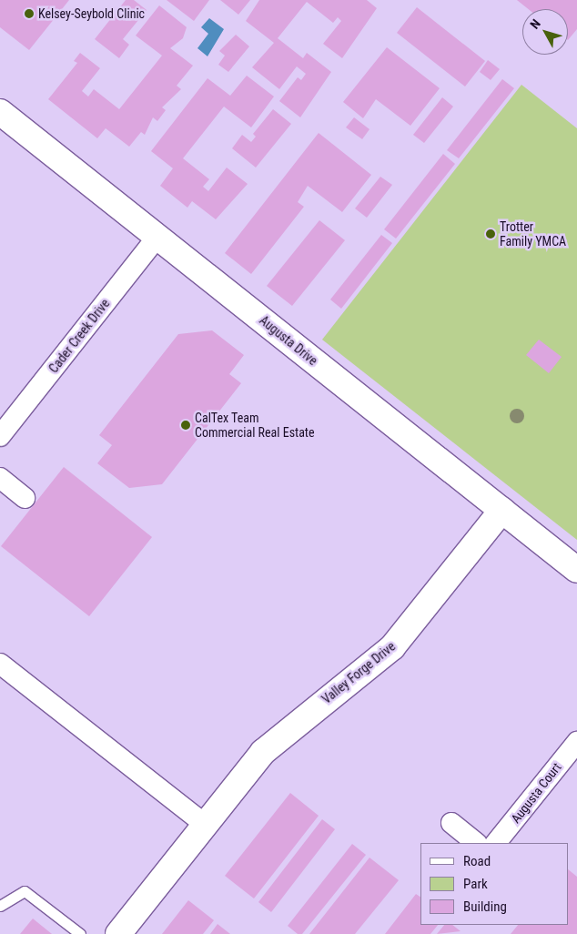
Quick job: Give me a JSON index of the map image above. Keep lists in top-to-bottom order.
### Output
{
  "streets": {
    "street": [
      "Cader Creek Drive",
      "Augusta Drive",
      "Valley Forge Drive",
      "Augusta Court"
    ]
  },
  "crossings": [
    ["Cader Creek Drive", "Augusta Drive"],
    ["Augusta Drive", "Valley Forge Drive"]
  ],
  "places": ["Kelsey-Seybold Clinic", "Trotter Family YMCA", "CalTex Team Commercial Real Estate"],
  "legend": ["Road", "Park", "Building"],
  "north": "top left"
}
